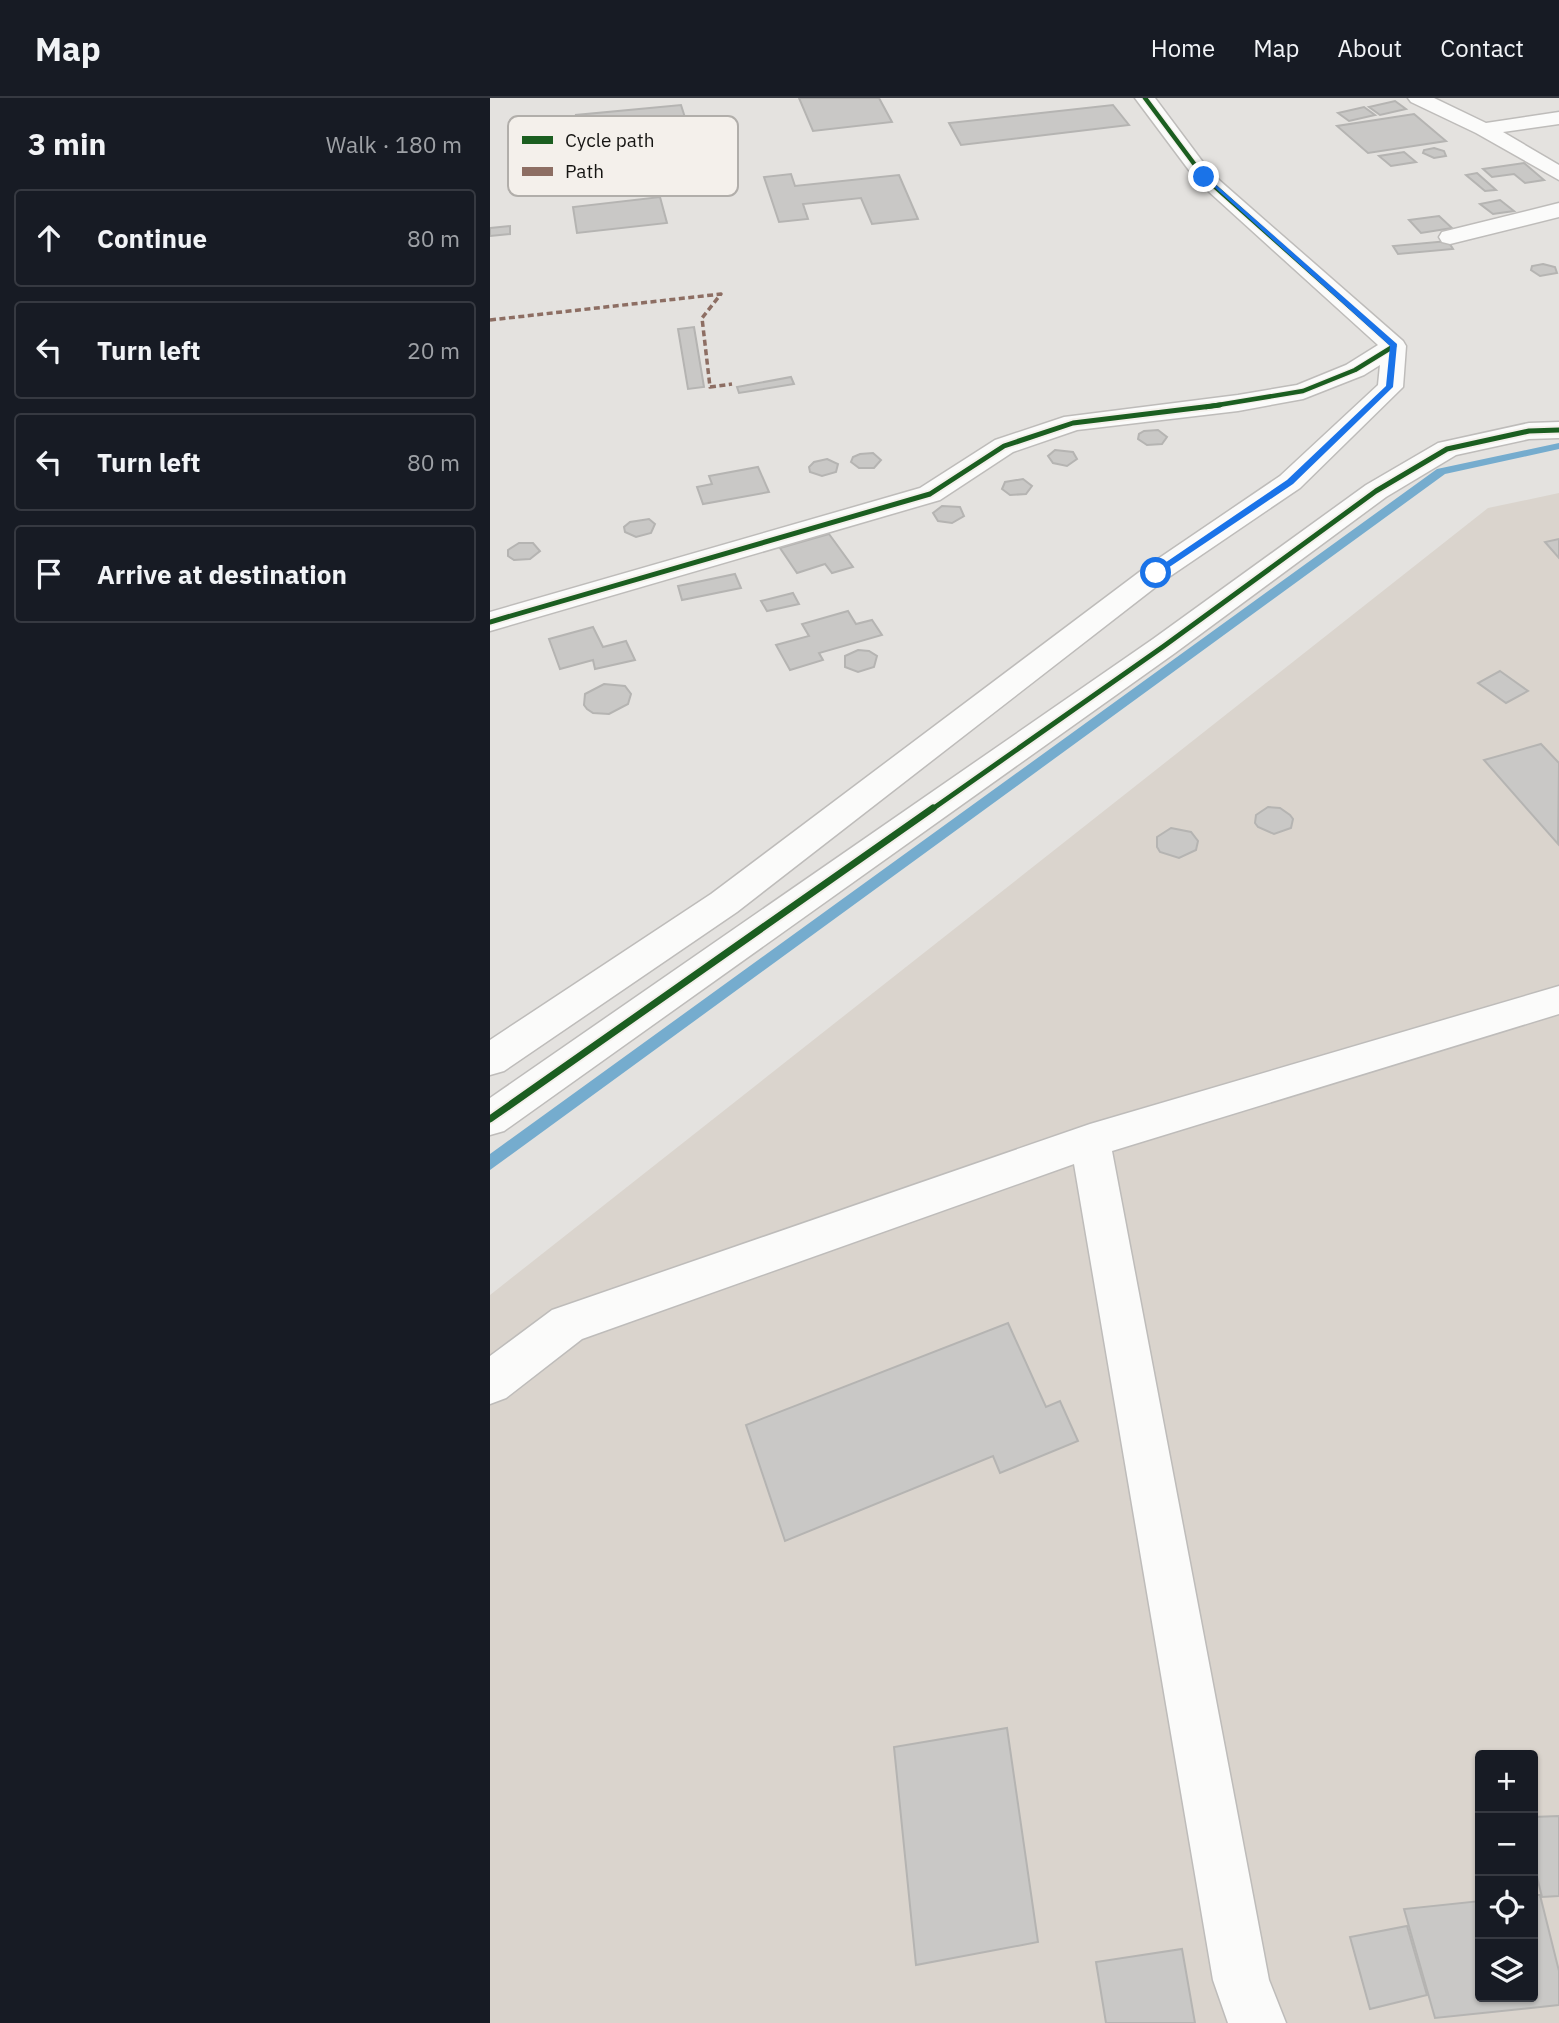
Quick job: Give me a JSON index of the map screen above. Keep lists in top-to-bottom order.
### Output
{
  "legend": ["Cycle path", "Path"],
  "page": {
    "header": "Map",
    "nav": [
      "Home",
      "Map",
      "About",
      "Contact"
    ],
    "heading": ["3 min", "Walk · 180 m"],
    "list": [
      ["Continue", "80 m"],
      ["Turn left", "20 m"],
      ["Turn left", "80 m"],
      "Arrive at destination"
    ],
    "map_buttons": ["+", "−"]
  }
}
